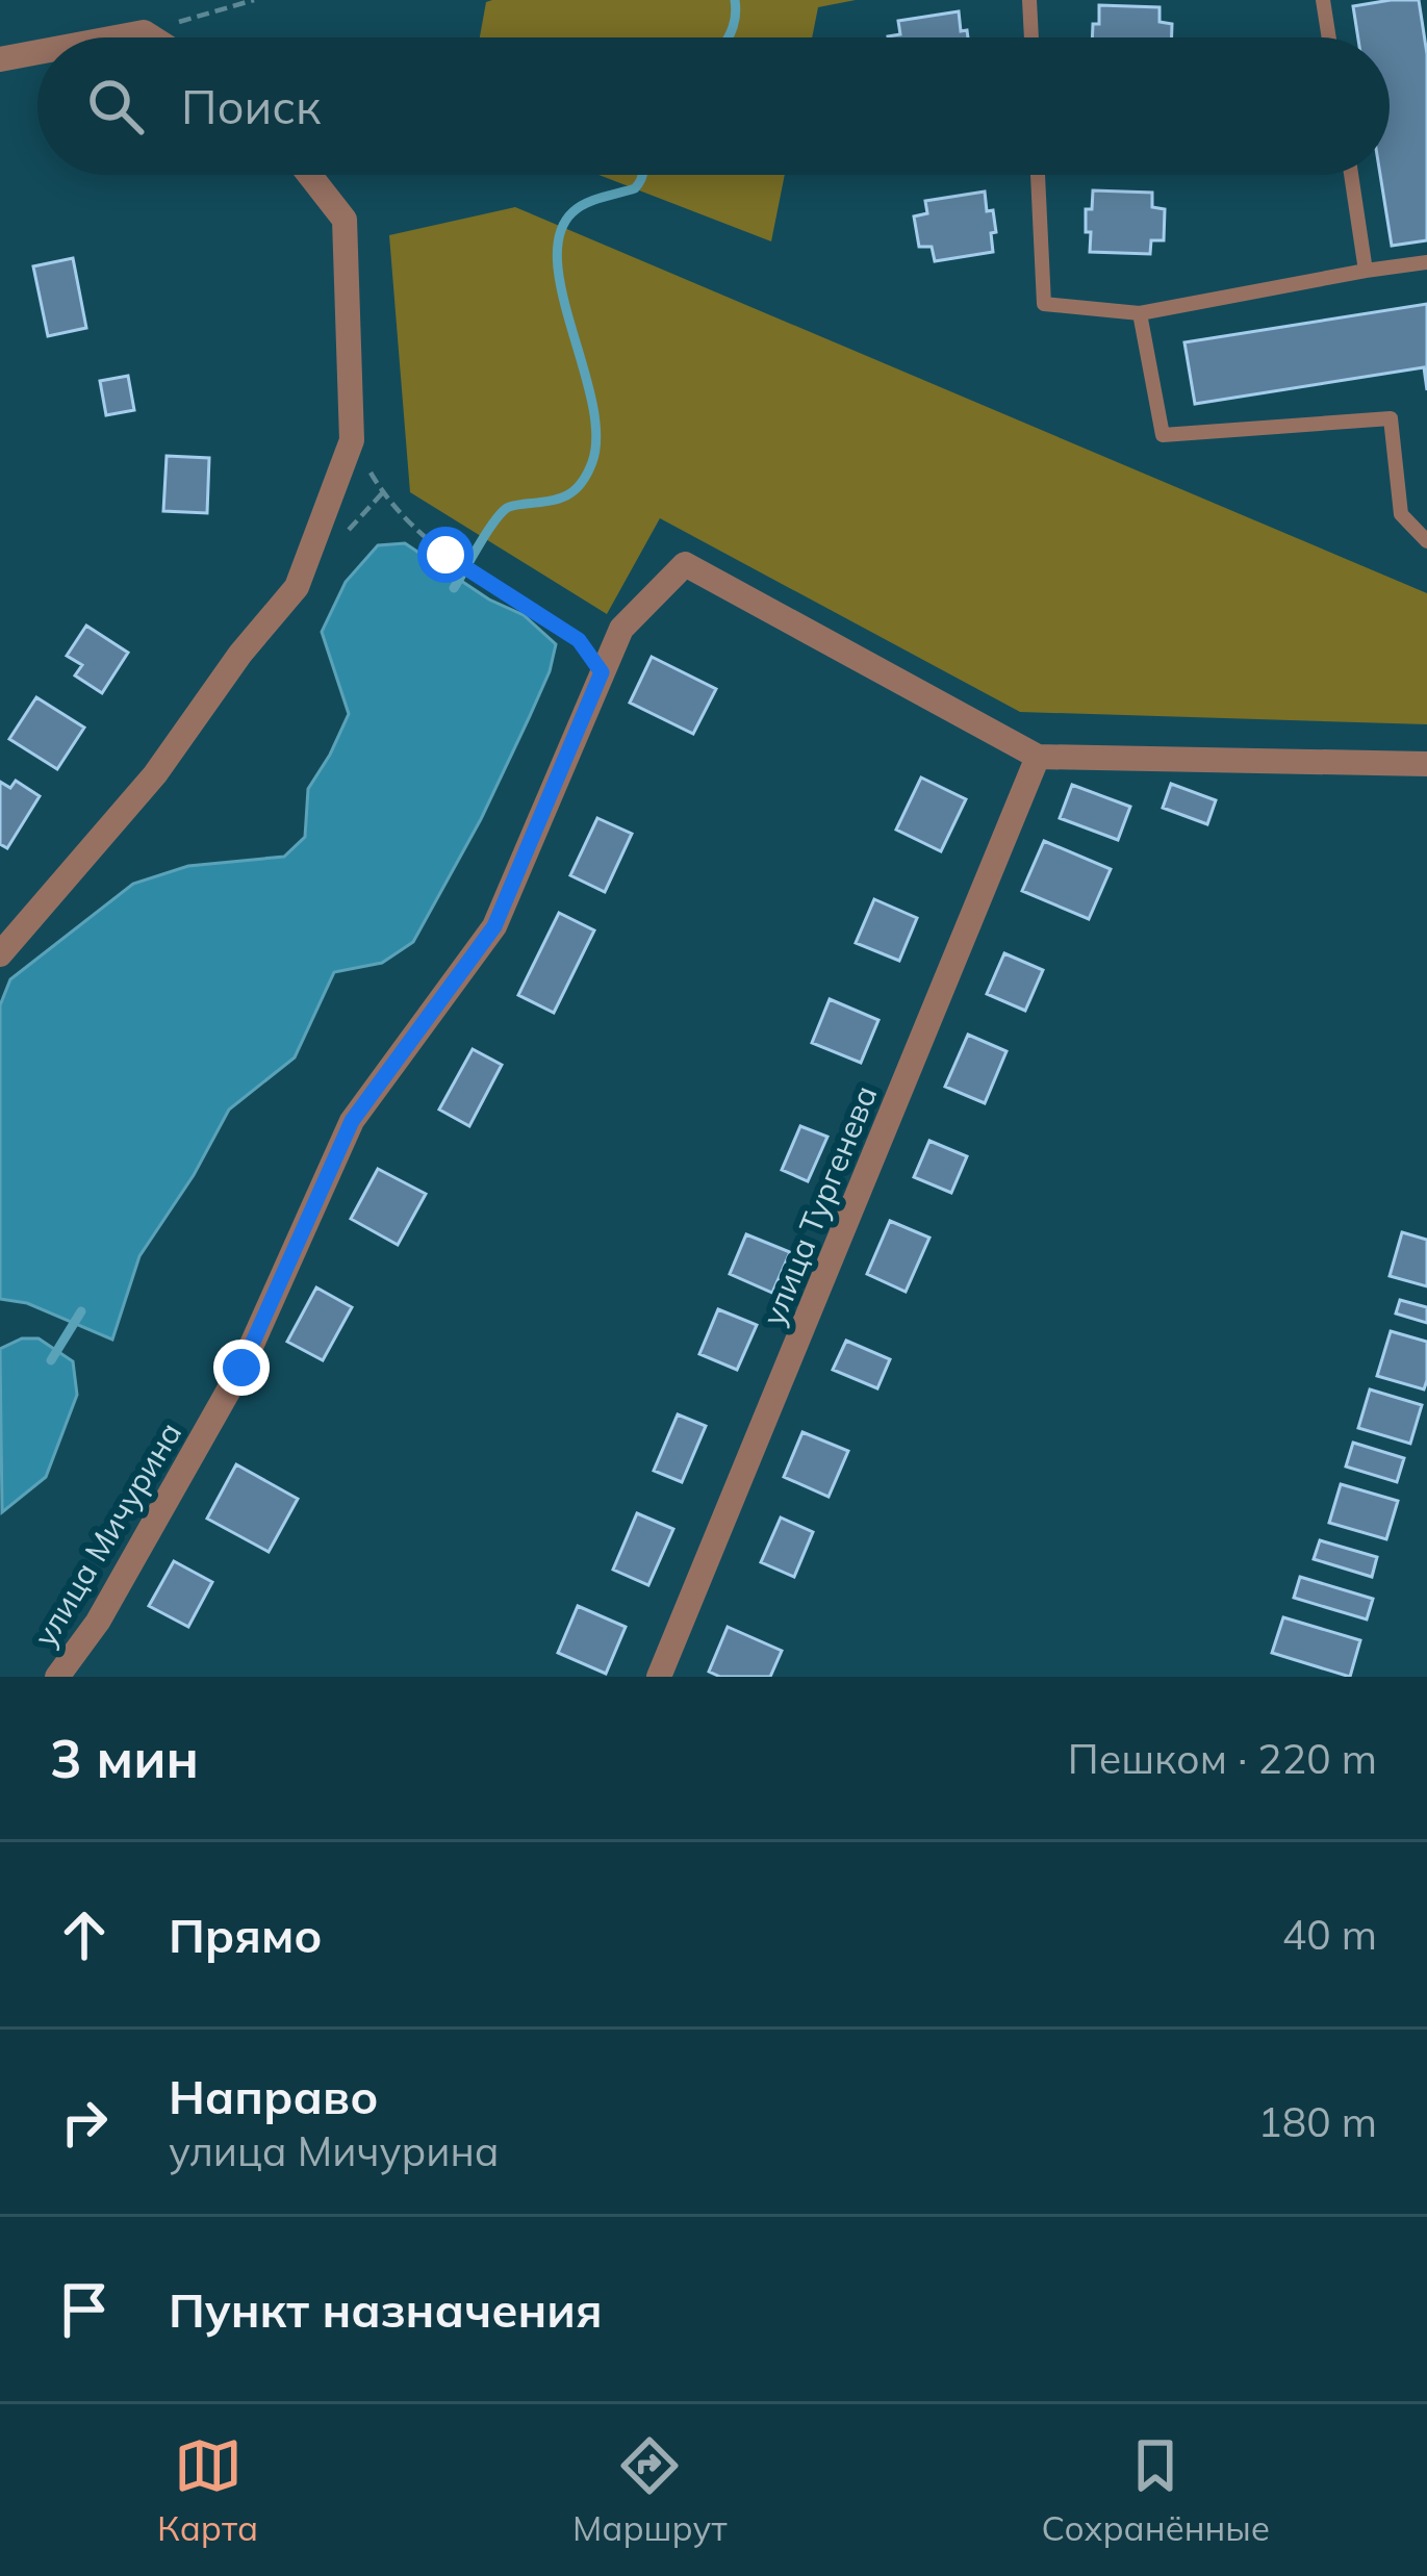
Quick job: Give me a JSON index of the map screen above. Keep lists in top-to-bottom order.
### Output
{
  "streets": {
    "street": ["улица Тургенева", "улица Мичурина"]
  },
  "crossings": [
    ["улица Тургенева", "улица Мичурина"]
  ],
  "page": {
    "search": "Поиск",
    "heading": ["3 мин", "Пешком · 220 m"],
    "list": [
      ["Прямо", "40 m"],
      ["Направо", "улица Мичурина", "180 m"],
      "Пункт назначения"
    ],
    "nav": ["Карта", "Маршрут", "Сохранённые"]
  }
}
